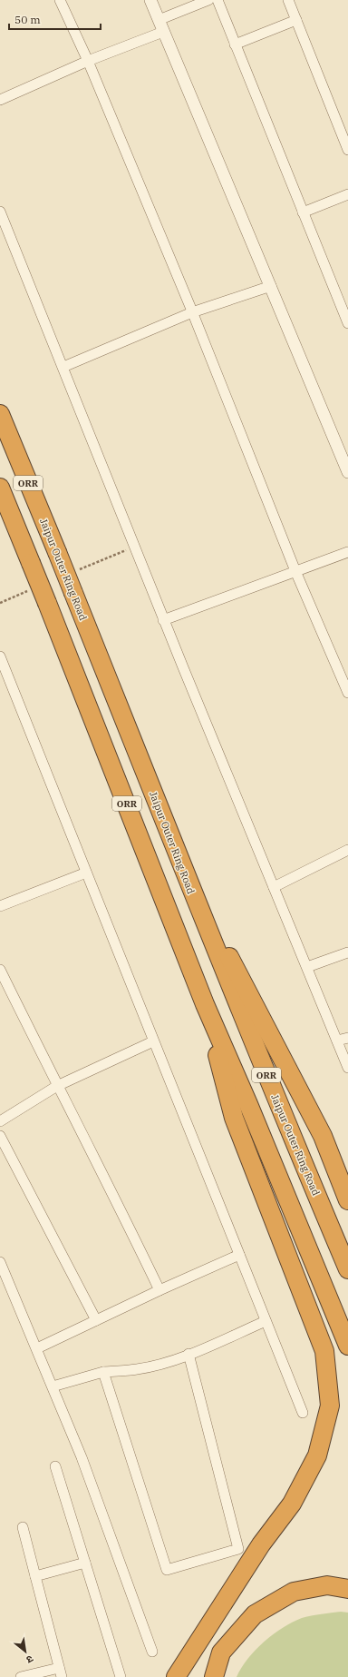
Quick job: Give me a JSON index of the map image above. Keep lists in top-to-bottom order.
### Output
{
  "streets": {
    "highway": ["ORR", "Jaipur Outer Ring Road"]
  },
  "scale_bar": "50 m",
  "north": "bottom right"
}
